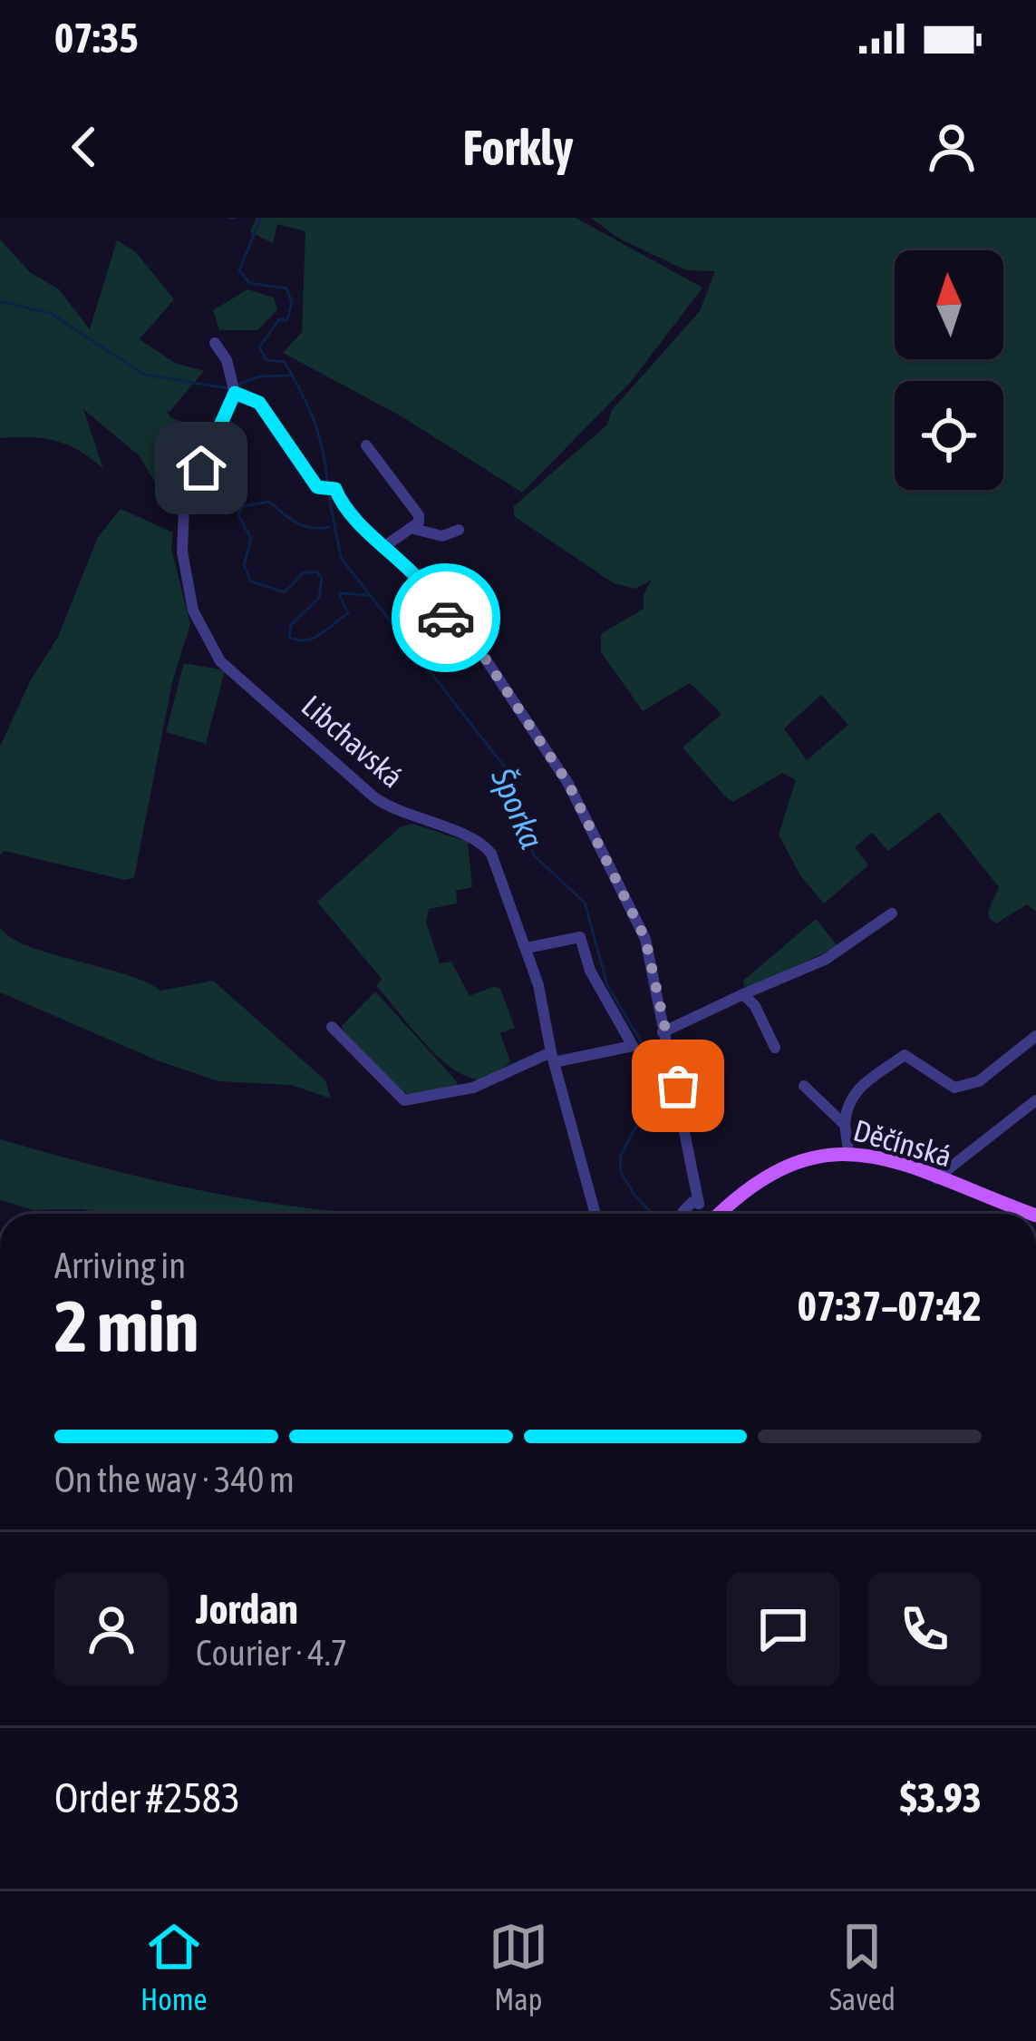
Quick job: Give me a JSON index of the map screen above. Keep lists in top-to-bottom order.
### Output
{
  "streets": {
    "main road": ["Děčínská"],
    "street": ["Libchavská"]
  },
  "water": ["Šporka"],
  "north": "top",
  "page": {
    "status": "07:35",
    "header": "Forkly",
    "heading": ["2 min", "Arriving in", "07:37–07:42"],
    "panel": [
      "Jordan",
      "Courier · 4.7",
      "Order #2583",
      "$3.93"
    ],
    "bar": "On the way · 340 m",
    "tabs": ["Home", "Map", "Saved"]
  }
}
